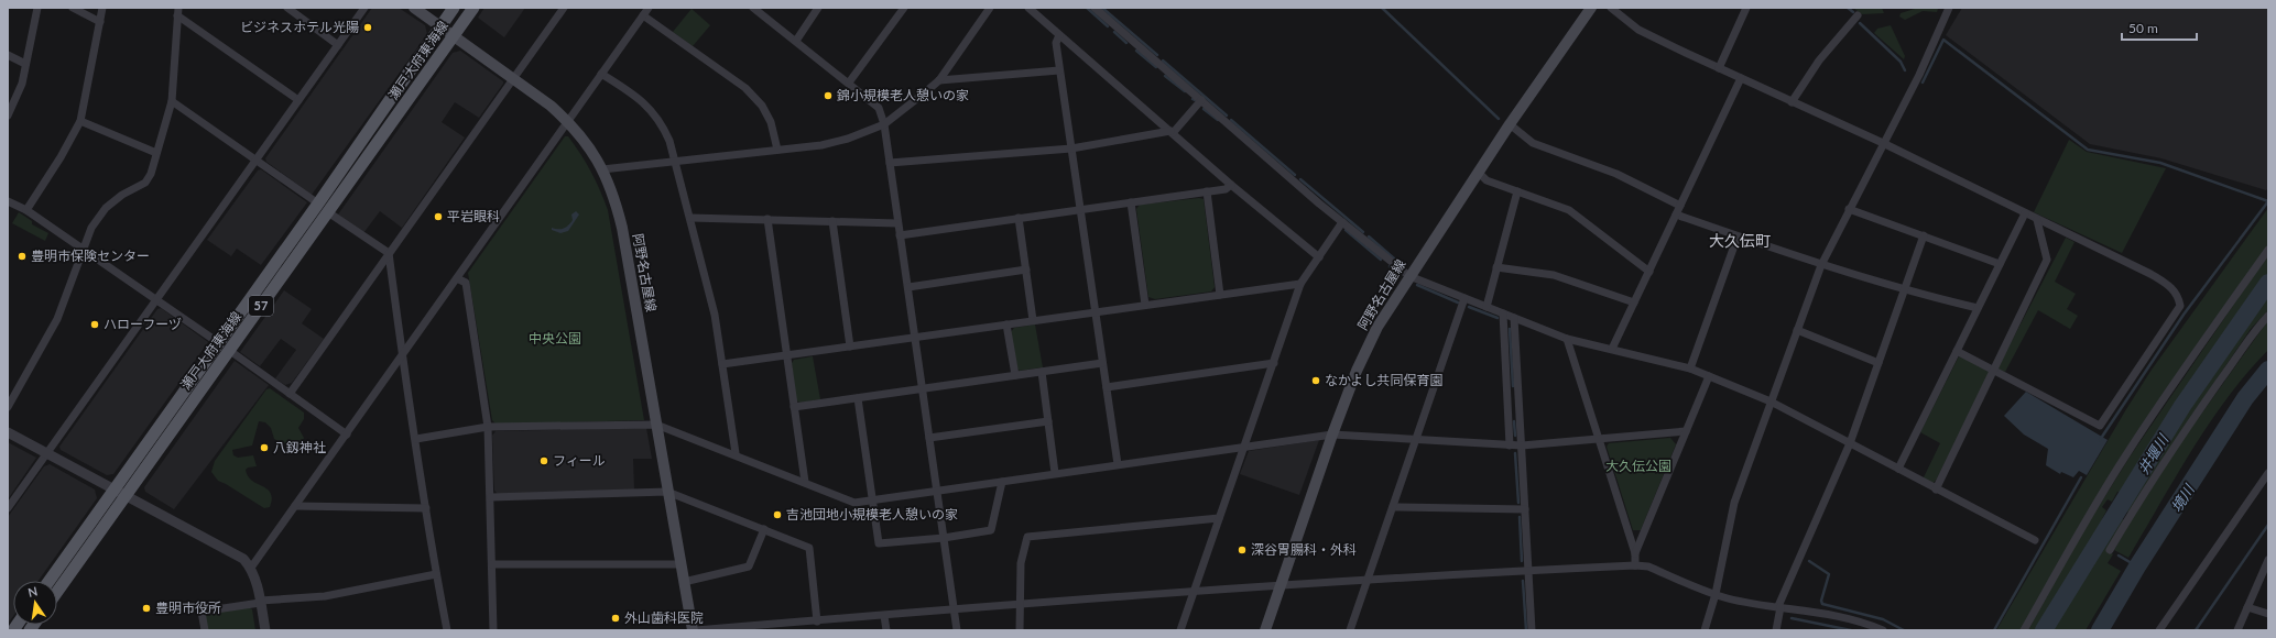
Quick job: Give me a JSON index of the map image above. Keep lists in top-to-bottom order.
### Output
{
  "streets": {
    "main road": ["瀬戸大府東海線", "阿野名古屋線", "57"]
  },
  "crossings": [
    ["瀬戸大府東海線", "阿野名古屋線"]
  ],
  "districts": ["大久伝町"],
  "water": ["井堰川", "境川"],
  "parks": ["中央公園", "大久伝公園"],
  "places": [
    "ビジネスホテル光陽",
    "錦小規模老人憩いの家",
    "平岩眼科",
    "豊明市保険センター",
    "ハローフーヅ",
    "なかよし共同保育園",
    "八釼神社",
    "フィール",
    "吉池団地小規模老人憩いの家",
    "深谷胃腸科・外科",
    "豊明市役所",
    "外山歯科医院"
  ],
  "scale_bar": "50 m",
  "north": "top"
}
